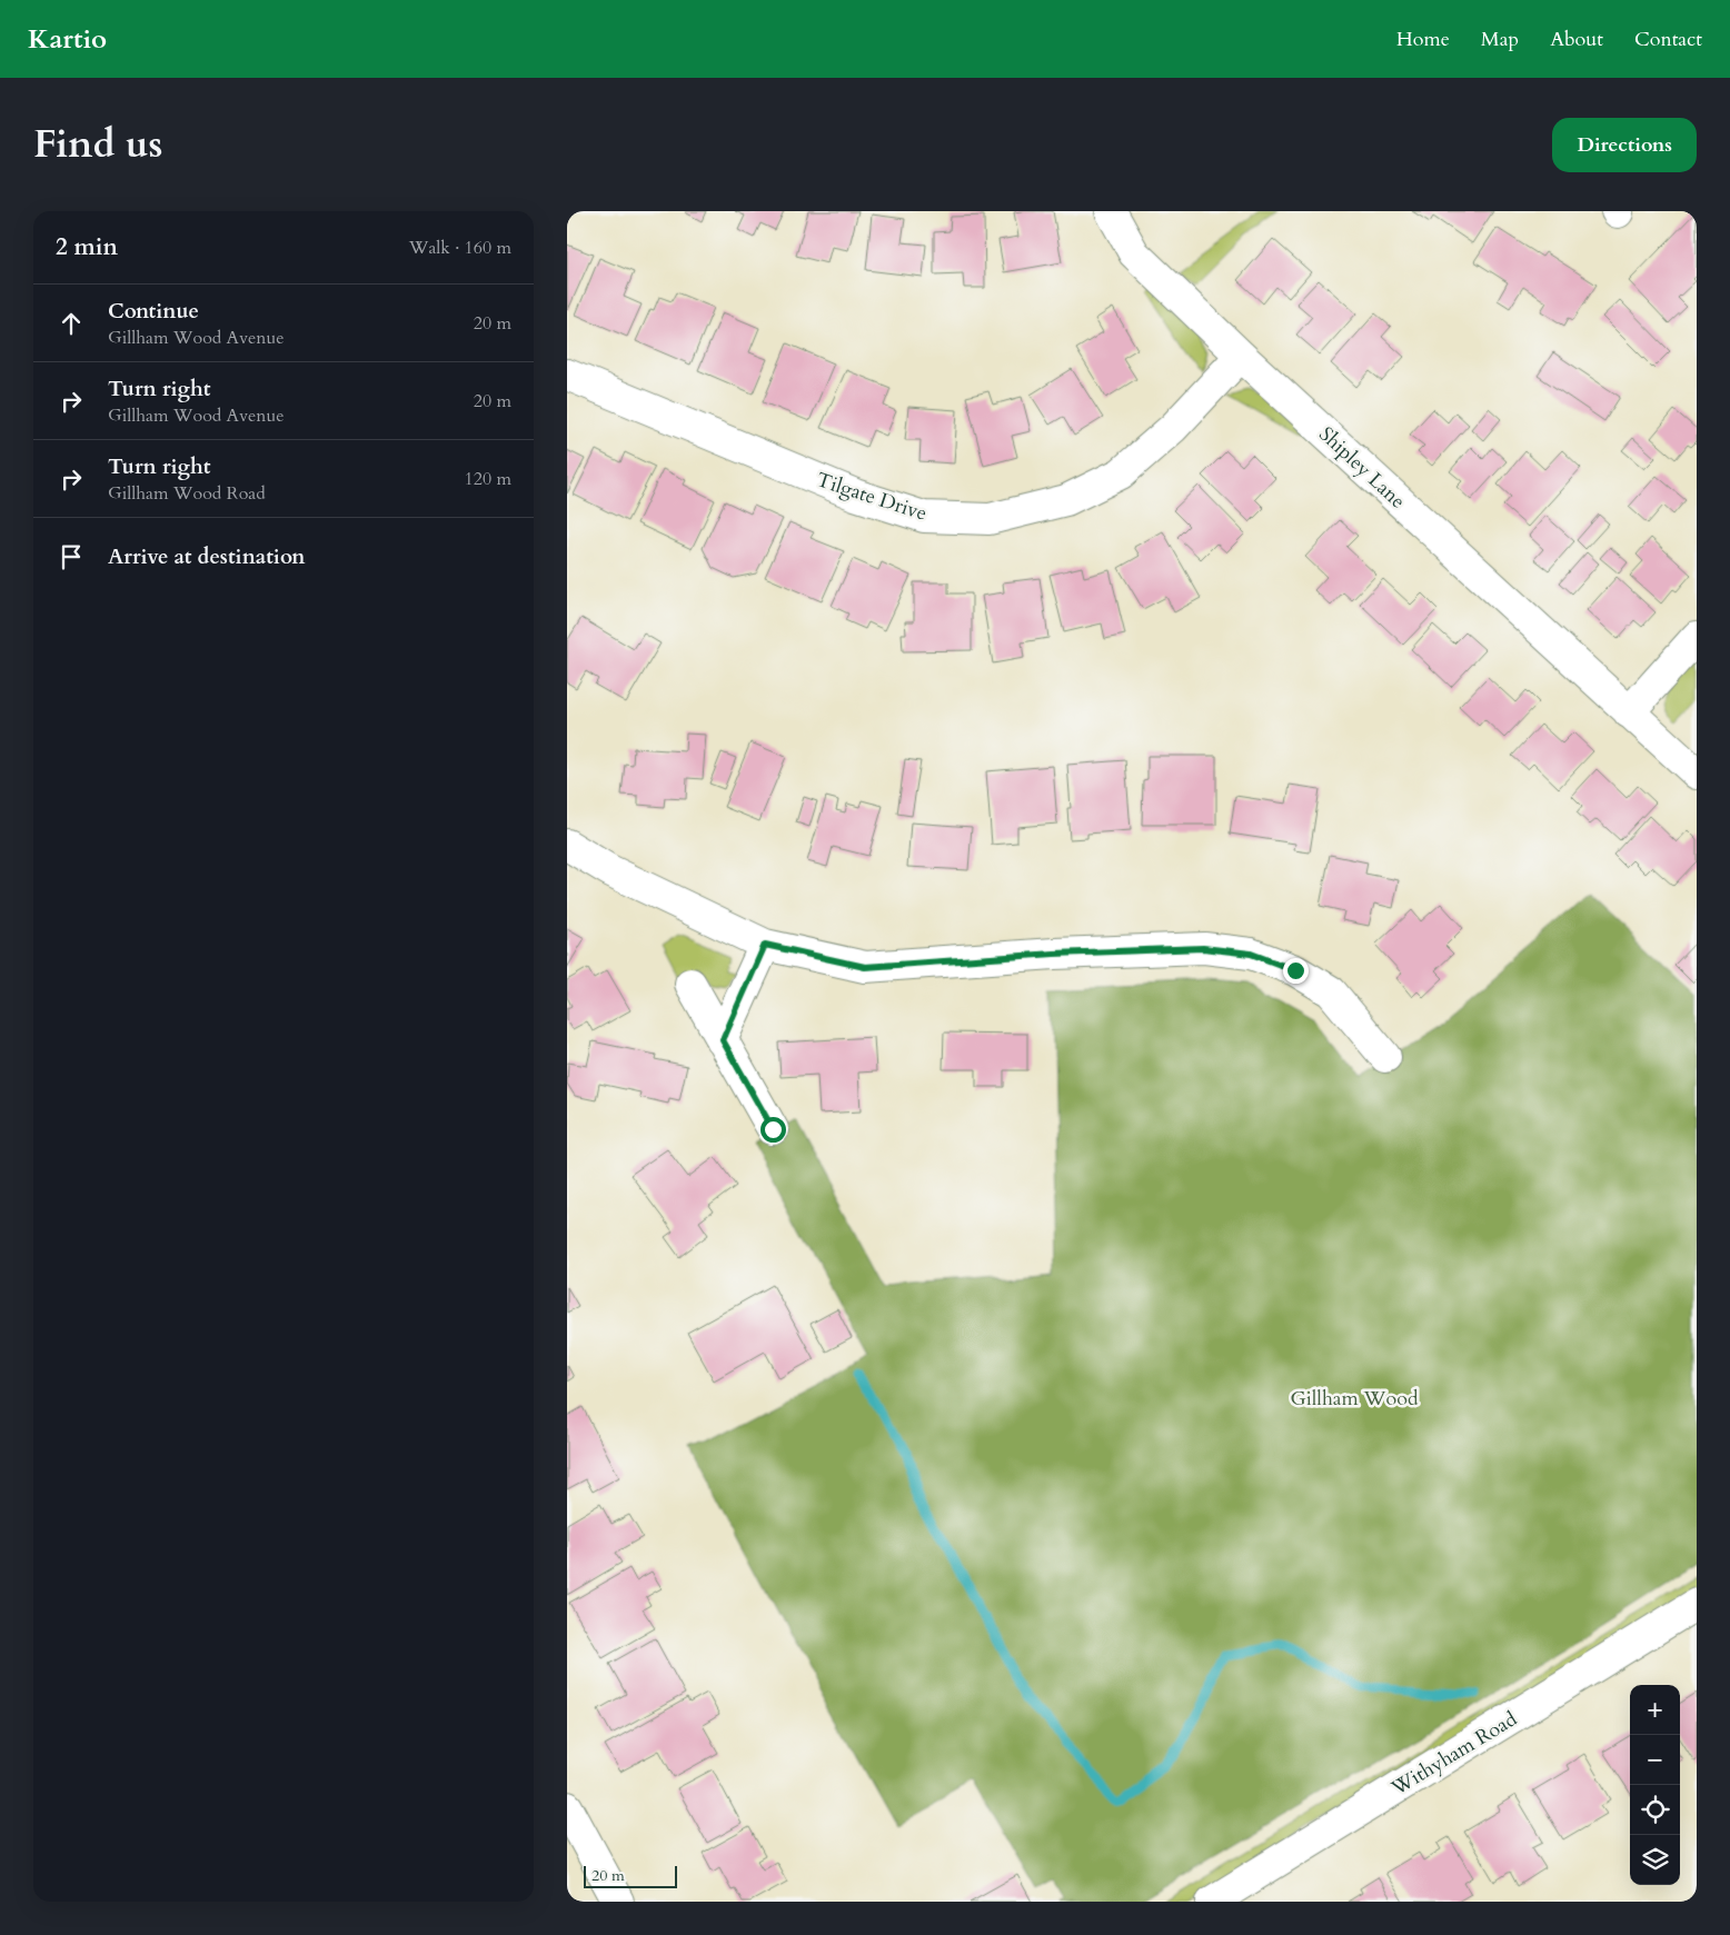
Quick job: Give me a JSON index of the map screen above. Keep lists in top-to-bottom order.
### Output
{
  "streets": {
    "street": ["Shipley Lane", "Tilgate Drive", "Withyham Road"]
  },
  "crossings": [
    ["Shipley Lane", "Tilgate Drive"]
  ],
  "parks": ["Gillham Wood"],
  "scale_bar": "20 m",
  "page": {
    "header": "Kartio",
    "nav": [
      "Home",
      "Map",
      "About",
      "Contact"
    ],
    "title": "Find us",
    "buttons": "Directions",
    "heading": ["2 min", "Walk · 160 m"],
    "list": [
      ["Continue", "Gillham Wood Avenue", "20 m"],
      ["Turn right", "Gillham Wood Avenue", "20 m"],
      ["Turn right", "Gillham Wood Road", "120 m"],
      "Arrive at destination"
    ],
    "map_buttons": ["+", "−"],
    "scale": "20 m"
  }
}
